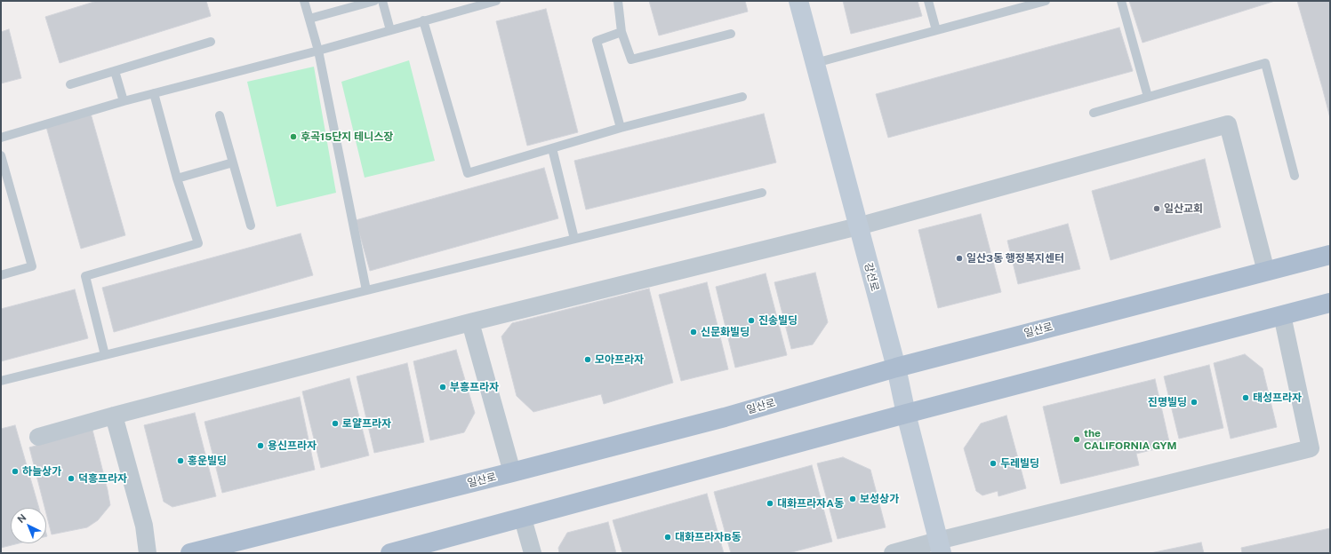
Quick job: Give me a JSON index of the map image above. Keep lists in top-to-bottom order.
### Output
{
  "streets": {
    "main road": ["강선로", "일산로"]
  },
  "crossings": [
    ["강선로", "일산로"]
  ],
  "places": [
    "후곡15단지 테니스장",
    "일산교회",
    "일산3동 행정복지센터",
    "진송빌딩",
    "신문화빌딩",
    "모아프라자",
    "부흥프라자",
    "태성프라자",
    "진명빌딩",
    "로얄프라자",
    "the CALIFORNIA GYM",
    "용신프라자",
    "홍운빌딩",
    "두레빌딩",
    "하늘상가",
    "덕흥프라자",
    "보성상가",
    "대화프라자A동",
    "대화프라자B동"
  ],
  "north": "top left"
}
